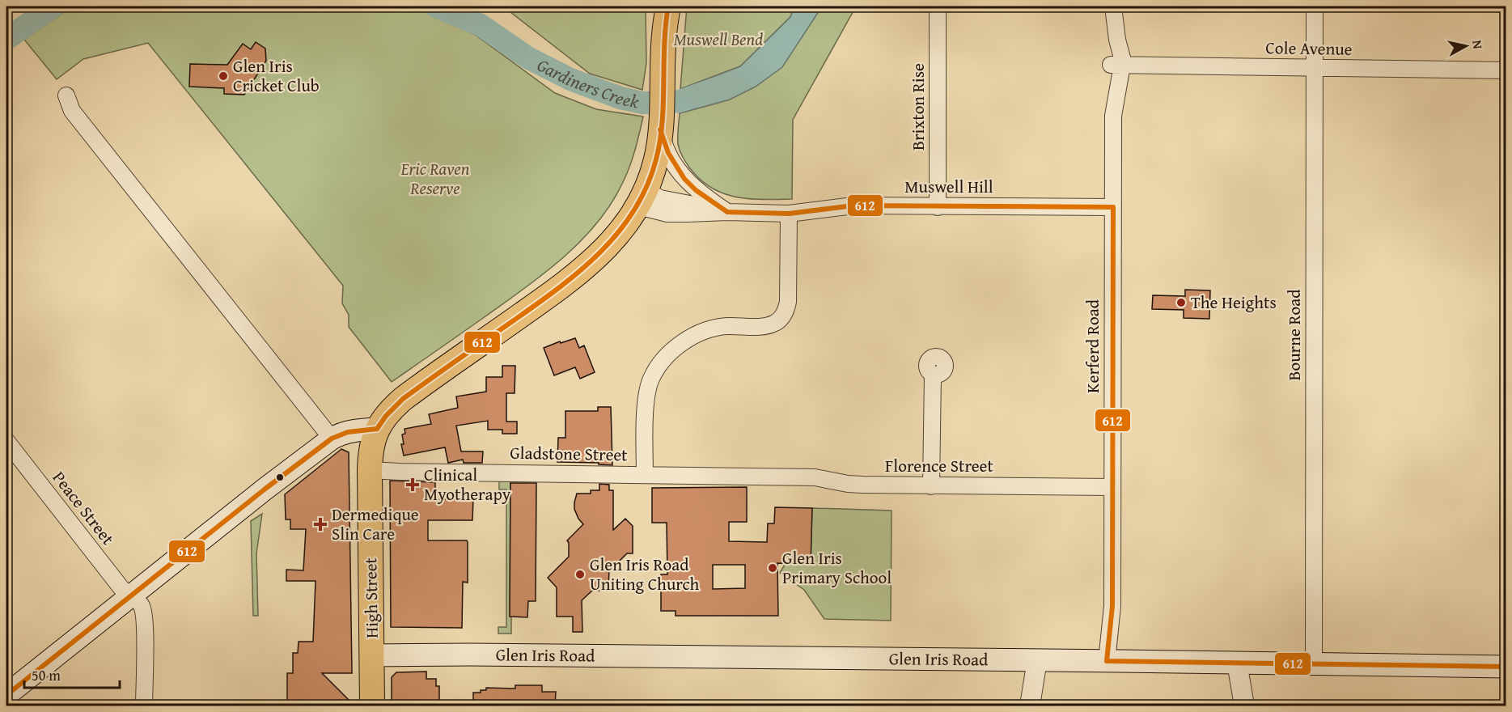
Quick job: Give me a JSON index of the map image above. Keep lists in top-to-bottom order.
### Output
{
  "streets": {
    "main road": ["High Street", "Glen Iris Road"],
    "street": [
      "Cole Avenue",
      "Brixton Rise",
      "Muswell Hill",
      "Bourne Road",
      "Kerferd Road",
      "Gladstone Street",
      "Florence Street",
      "Peace Street"
    ]
  },
  "crossings": [
    ["Cole Avenue", "Bourne Road"],
    ["Cole Avenue", "Kerferd Road"],
    ["Brixton Rise", "Muswell Hill"],
    ["Muswell Hill", "Kerferd Road"],
    ["Muswell Hill", "High Street"],
    ["Bourne Road", "Glen Iris Road"],
    ["Kerferd Road", "Florence Street"],
    ["Kerferd Road", "Glen Iris Road"],
    ["Gladstone Street", "Florence Street"],
    ["Gladstone Street", "High Street"],
    ["High Street", "Glen Iris Road"]
  ],
  "water": ["Gardiners Creek"],
  "parks": ["Muswell Bend", "Eric Raven Reserve"],
  "places": {
    "other": [
      "Glen Iris Cricket Club",
      "The Heights",
      "Glen Iris Primary School",
      "Glen Iris Road Uniting Church"
    ],
    "health": ["Clinical Myotherapy", "Dermedique Slin Care"]
  },
  "lines": ["transit line 612"],
  "scale_bar": "50 m",
  "north": "right"
}
